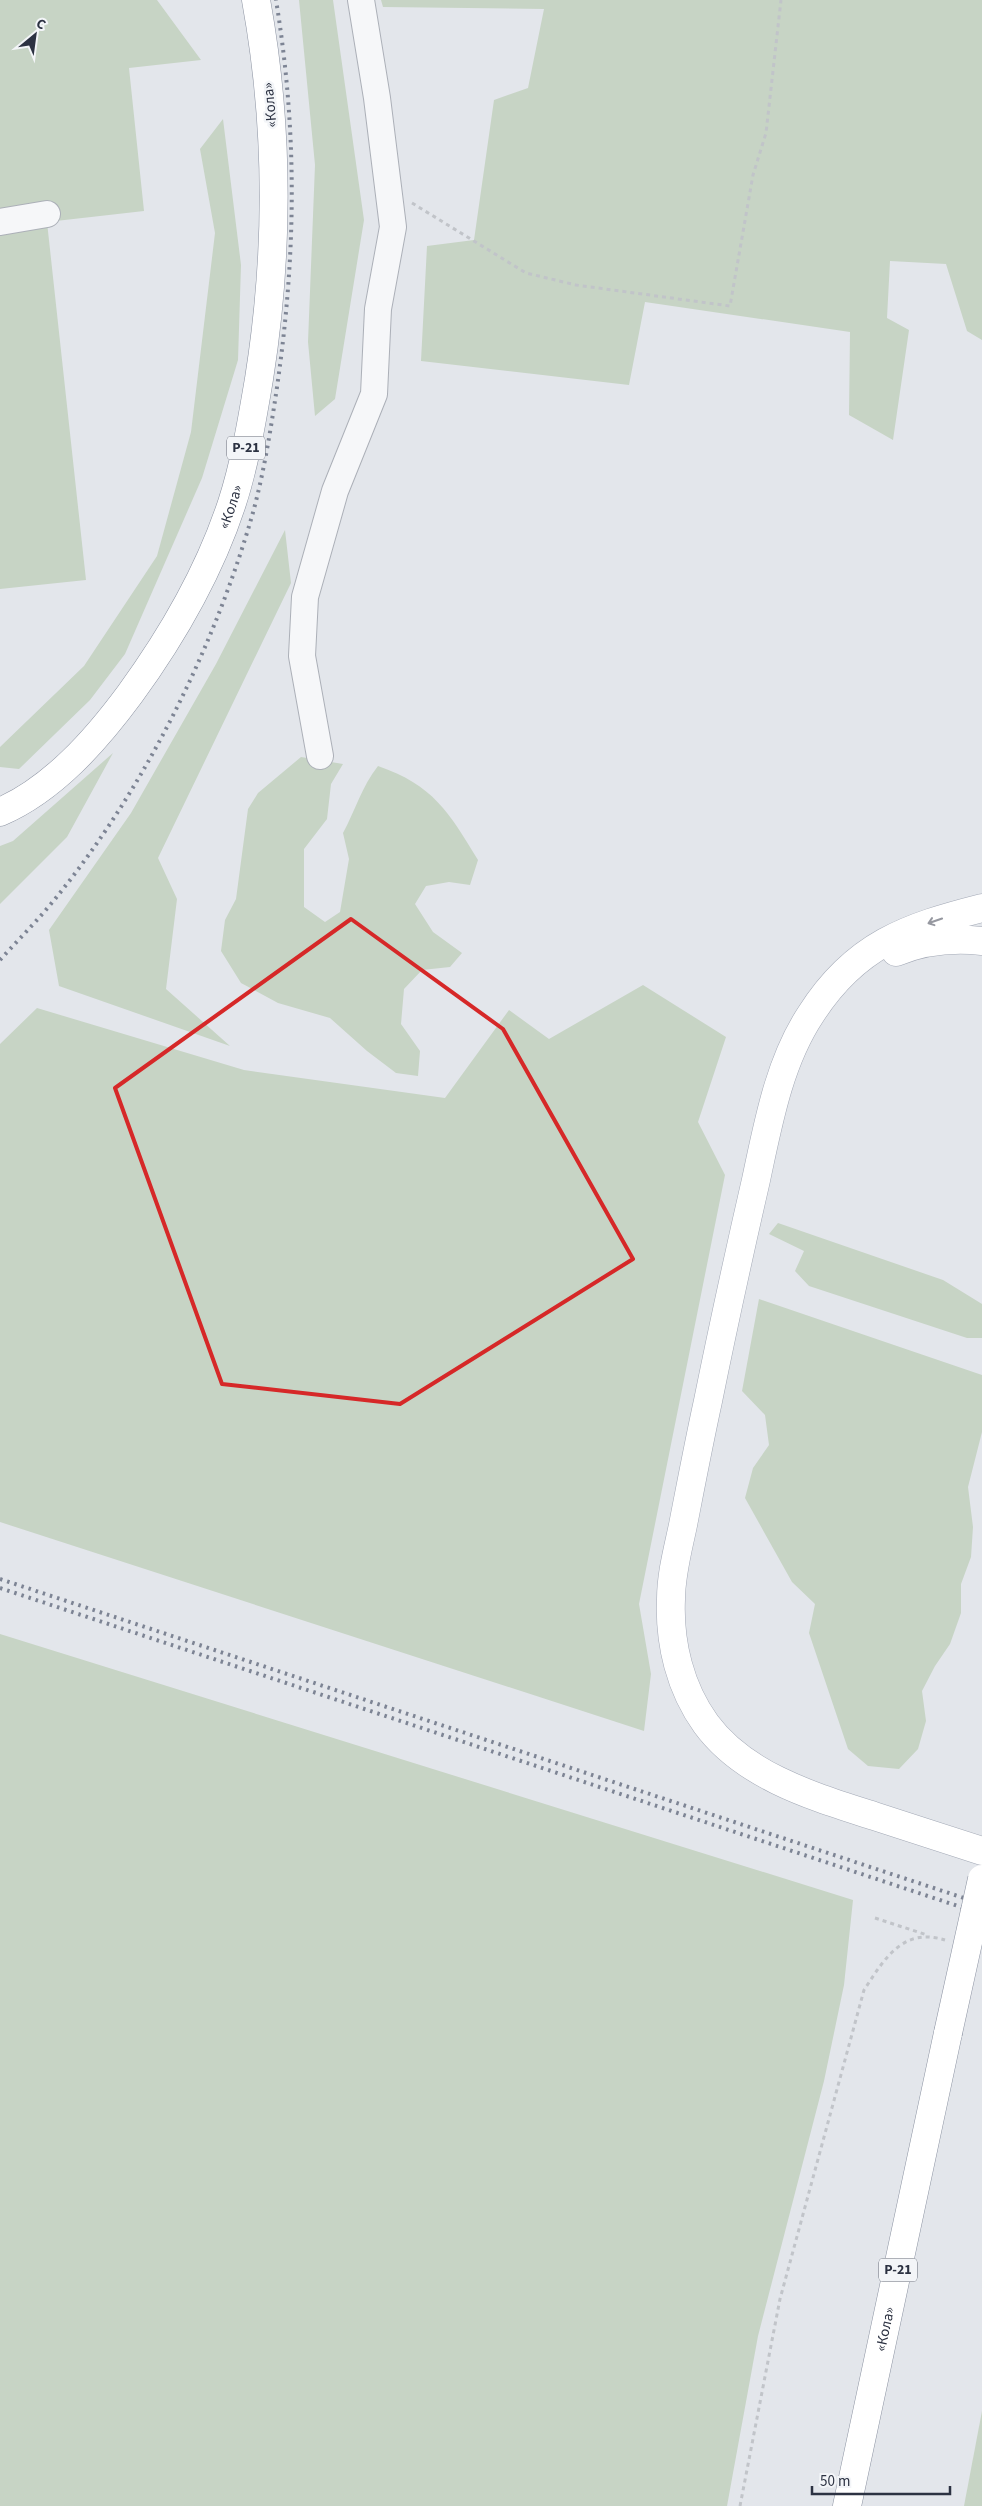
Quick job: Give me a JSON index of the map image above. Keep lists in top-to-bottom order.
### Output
{
  "streets": {
    "main road": ["«Кола»", "Р-21"]
  },
  "scale_bar": "50 m",
  "north": "top right"
}
